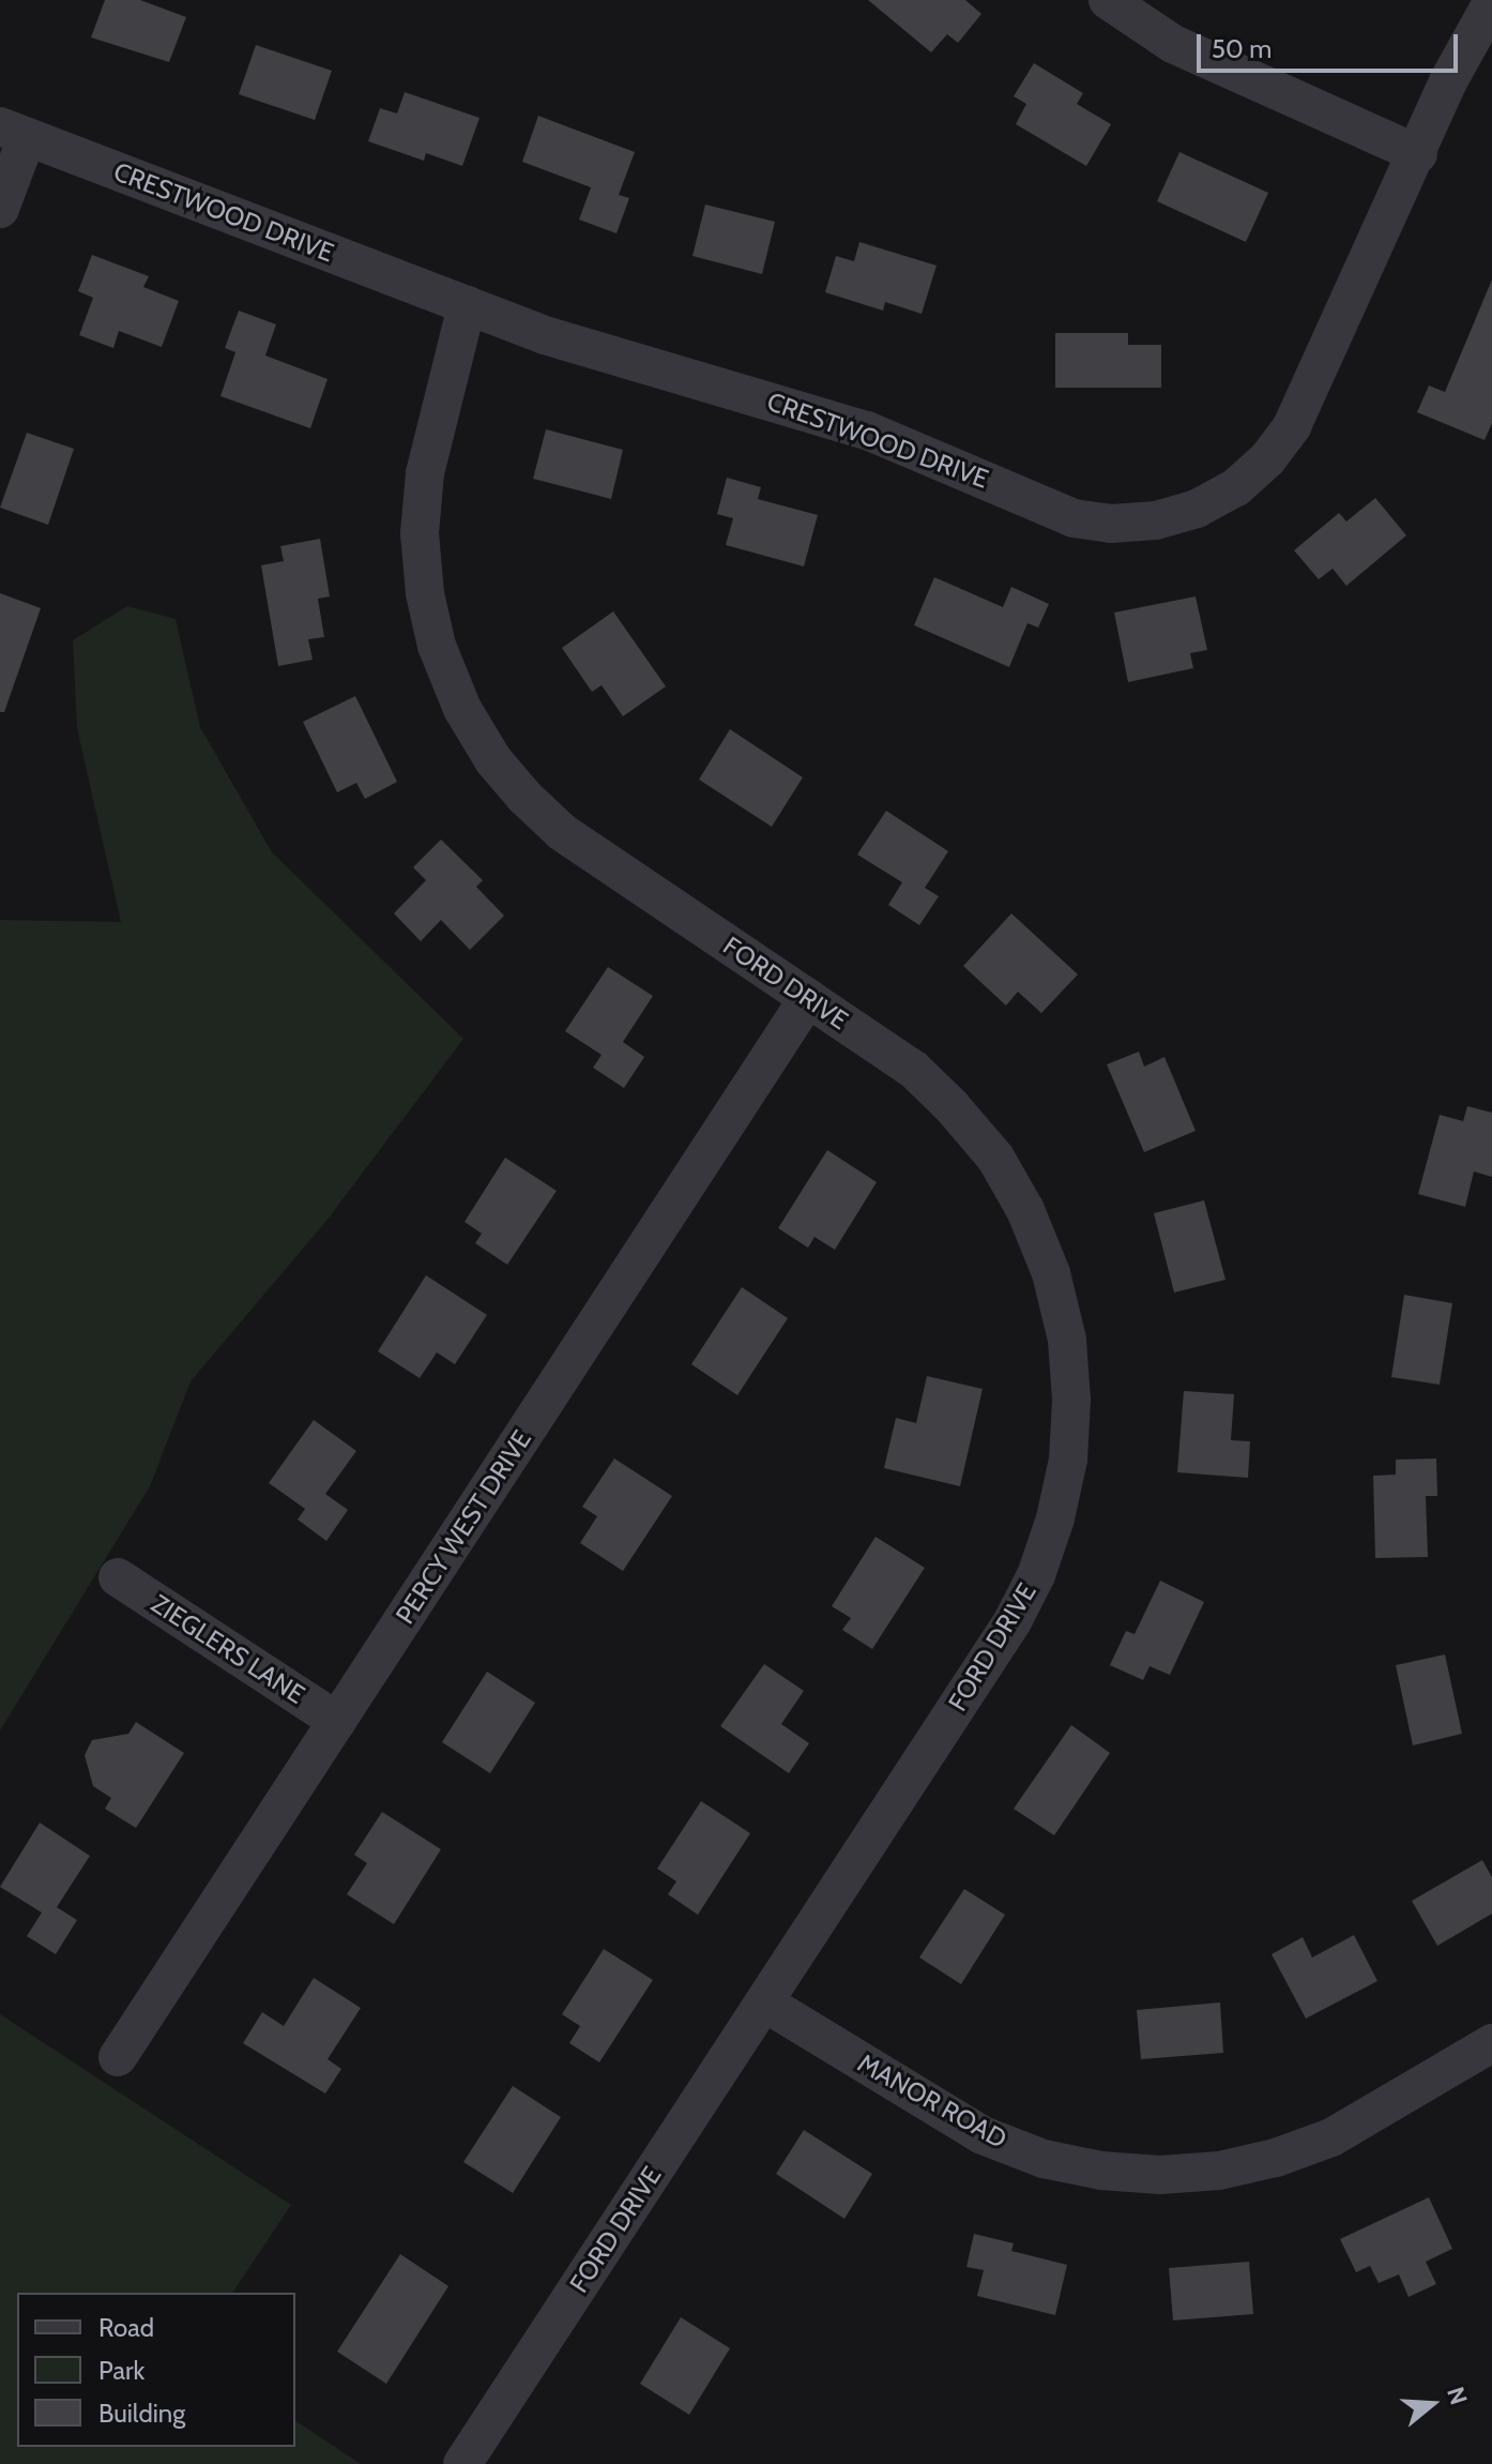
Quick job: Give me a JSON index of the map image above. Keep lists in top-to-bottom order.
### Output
{
  "streets": {
    "street": [
      "CRESTWOOD DRIVE",
      "FORD DRIVE",
      "PERCY WEST DRIVE",
      "ZIEGLERS LANE",
      "MANOR ROAD"
    ]
  },
  "crossings": [
    ["CRESTWOOD DRIVE", "FORD DRIVE"],
    ["FORD DRIVE", "PERCY WEST DRIVE"],
    ["FORD DRIVE", "MANOR ROAD"],
    ["PERCY WEST DRIVE", "ZIEGLERS LANE"]
  ],
  "legend": ["Road", "Park", "Building"],
  "scale_bar": "50 m",
  "north": "right"
}
